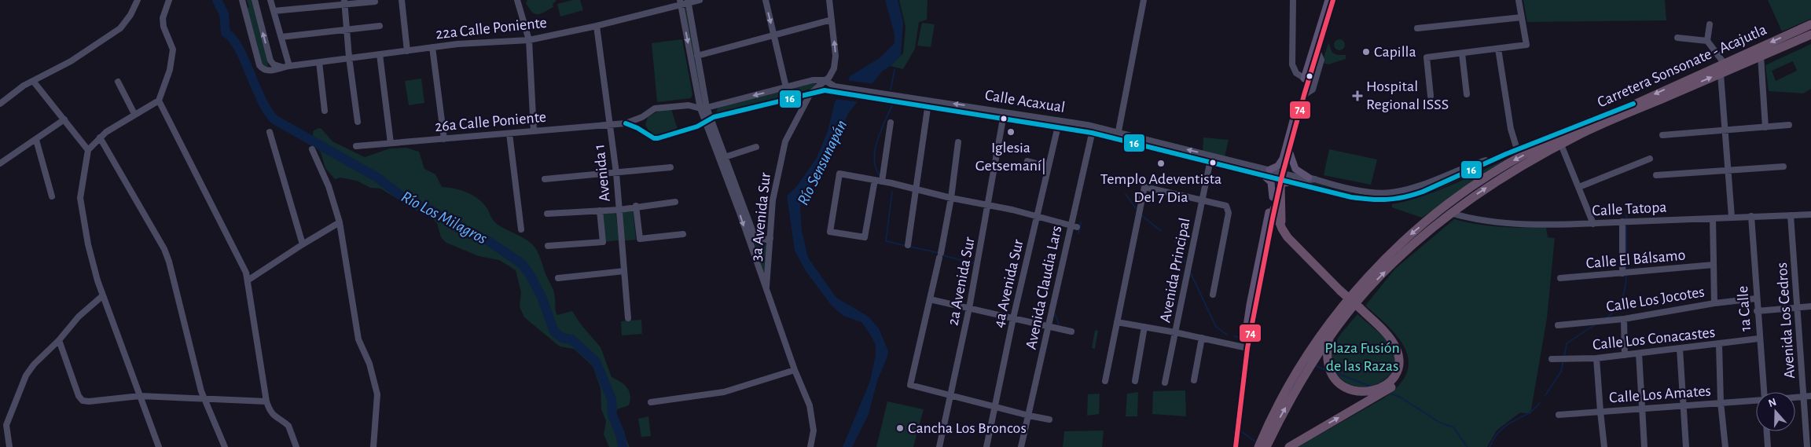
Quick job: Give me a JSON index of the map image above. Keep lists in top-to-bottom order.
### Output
{
  "streets": {
    "highway": ["Carretera Sonsonate - Acajutla"],
    "street": [
      "22a Calle Poniente",
      "Calle Acaxual",
      "26a Calle Poniente",
      "Avenida 1",
      "Calle Tatopa",
      "3a Avenida Sur",
      "Calle El Bálsamo",
      "Avenida Principal",
      "2a Avenida Sur",
      "4a Avenida Sur",
      "Avenida Claudia Lars",
      "Calle Los Jocotes",
      "1a Calle",
      "Avenida Los Cedros",
      "Calle Los Conacastes",
      "Calle Los Amates"
    ]
  },
  "crossings": [
    ["22a Calle Poniente", "Avenida 1"],
    ["Carretera Sonsonate - Acajutla", "Calle Tatopa"],
    ["Calle Acaxual", "26a Calle Poniente"],
    ["Calle Acaxual", "Avenida Principal"],
    ["Calle Acaxual", "2a Avenida Sur"],
    ["Calle Acaxual", "4a Avenida Sur"],
    ["Calle Acaxual", "Avenida Claudia Lars"],
    ["26a Calle Poniente", "Avenida 1"],
    ["26a Calle Poniente", "3a Avenida Sur"],
    ["Calle Tatopa", "1a Calle"],
    ["Calle Tatopa", "Avenida Los Cedros"],
    ["Calle Los Jocotes", "1a Calle"],
    ["1a Calle", "Calle Los Conacastes"],
    ["Avenida Los Cedros", "Calle Los Amates"]
  ],
  "water": ["Río Sensunapán", "Río Los Milagros"],
  "parks": ["Plaza Fusión de las Razas"],
  "places": {
    "other": [
      "Capilla",
      "Iglesia Getsemaní|",
      "Templo Adeventista Del 7 Dia",
      "Cancha Los Broncos"
    ],
    "health": ["Hospital Regional ISSS"]
  },
  "lines": ["transit line 74", "transit line 16"],
  "north": "top"
}
